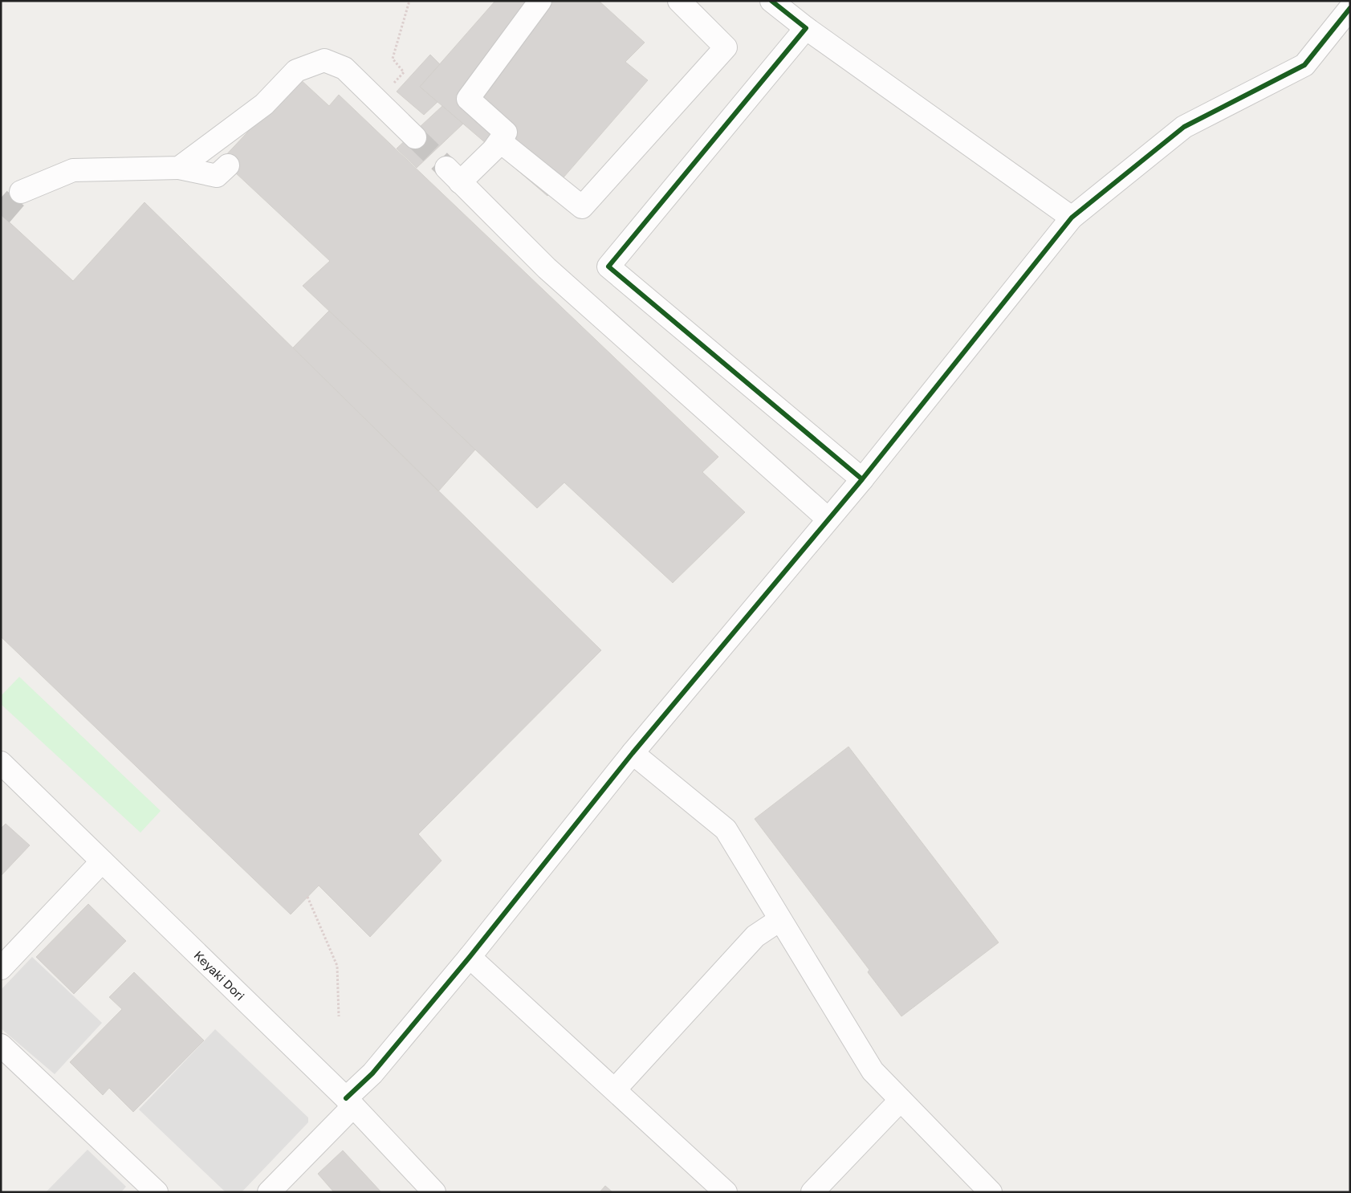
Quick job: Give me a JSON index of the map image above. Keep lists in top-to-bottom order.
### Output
{
  "streets": {
    "street": ["Keyaki Dori"]
  }
}
